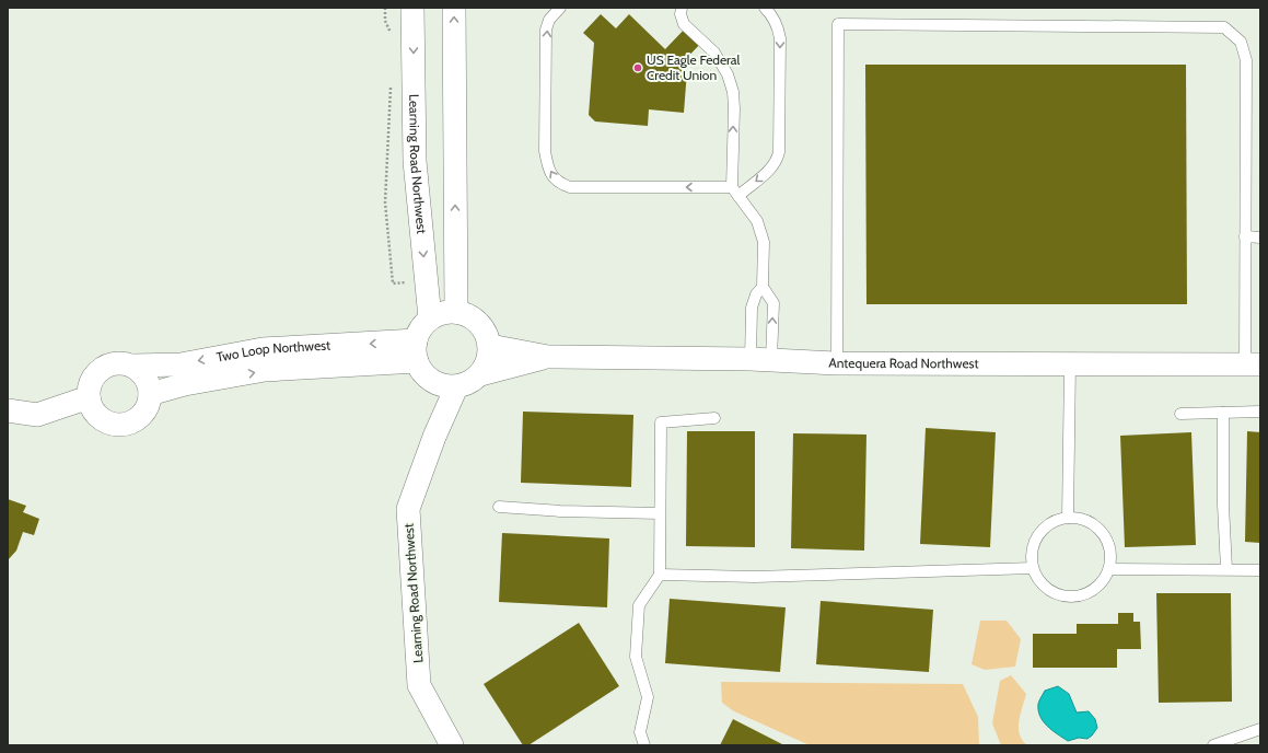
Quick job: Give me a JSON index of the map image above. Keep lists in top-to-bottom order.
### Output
{
  "streets": {
    "street": ["Learning Road Northwest", "Two Loop Northwest", "Antequera Road Northwest"]
  },
  "crossings": [
    ["Learning Road Northwest", "Two Loop Northwest"],
    ["Learning Road Northwest", "Antequera Road Northwest"],
    ["Two Loop Northwest", "Antequera Road Northwest"]
  ],
  "places": ["US Eagle Federal Credit Union"]
}
